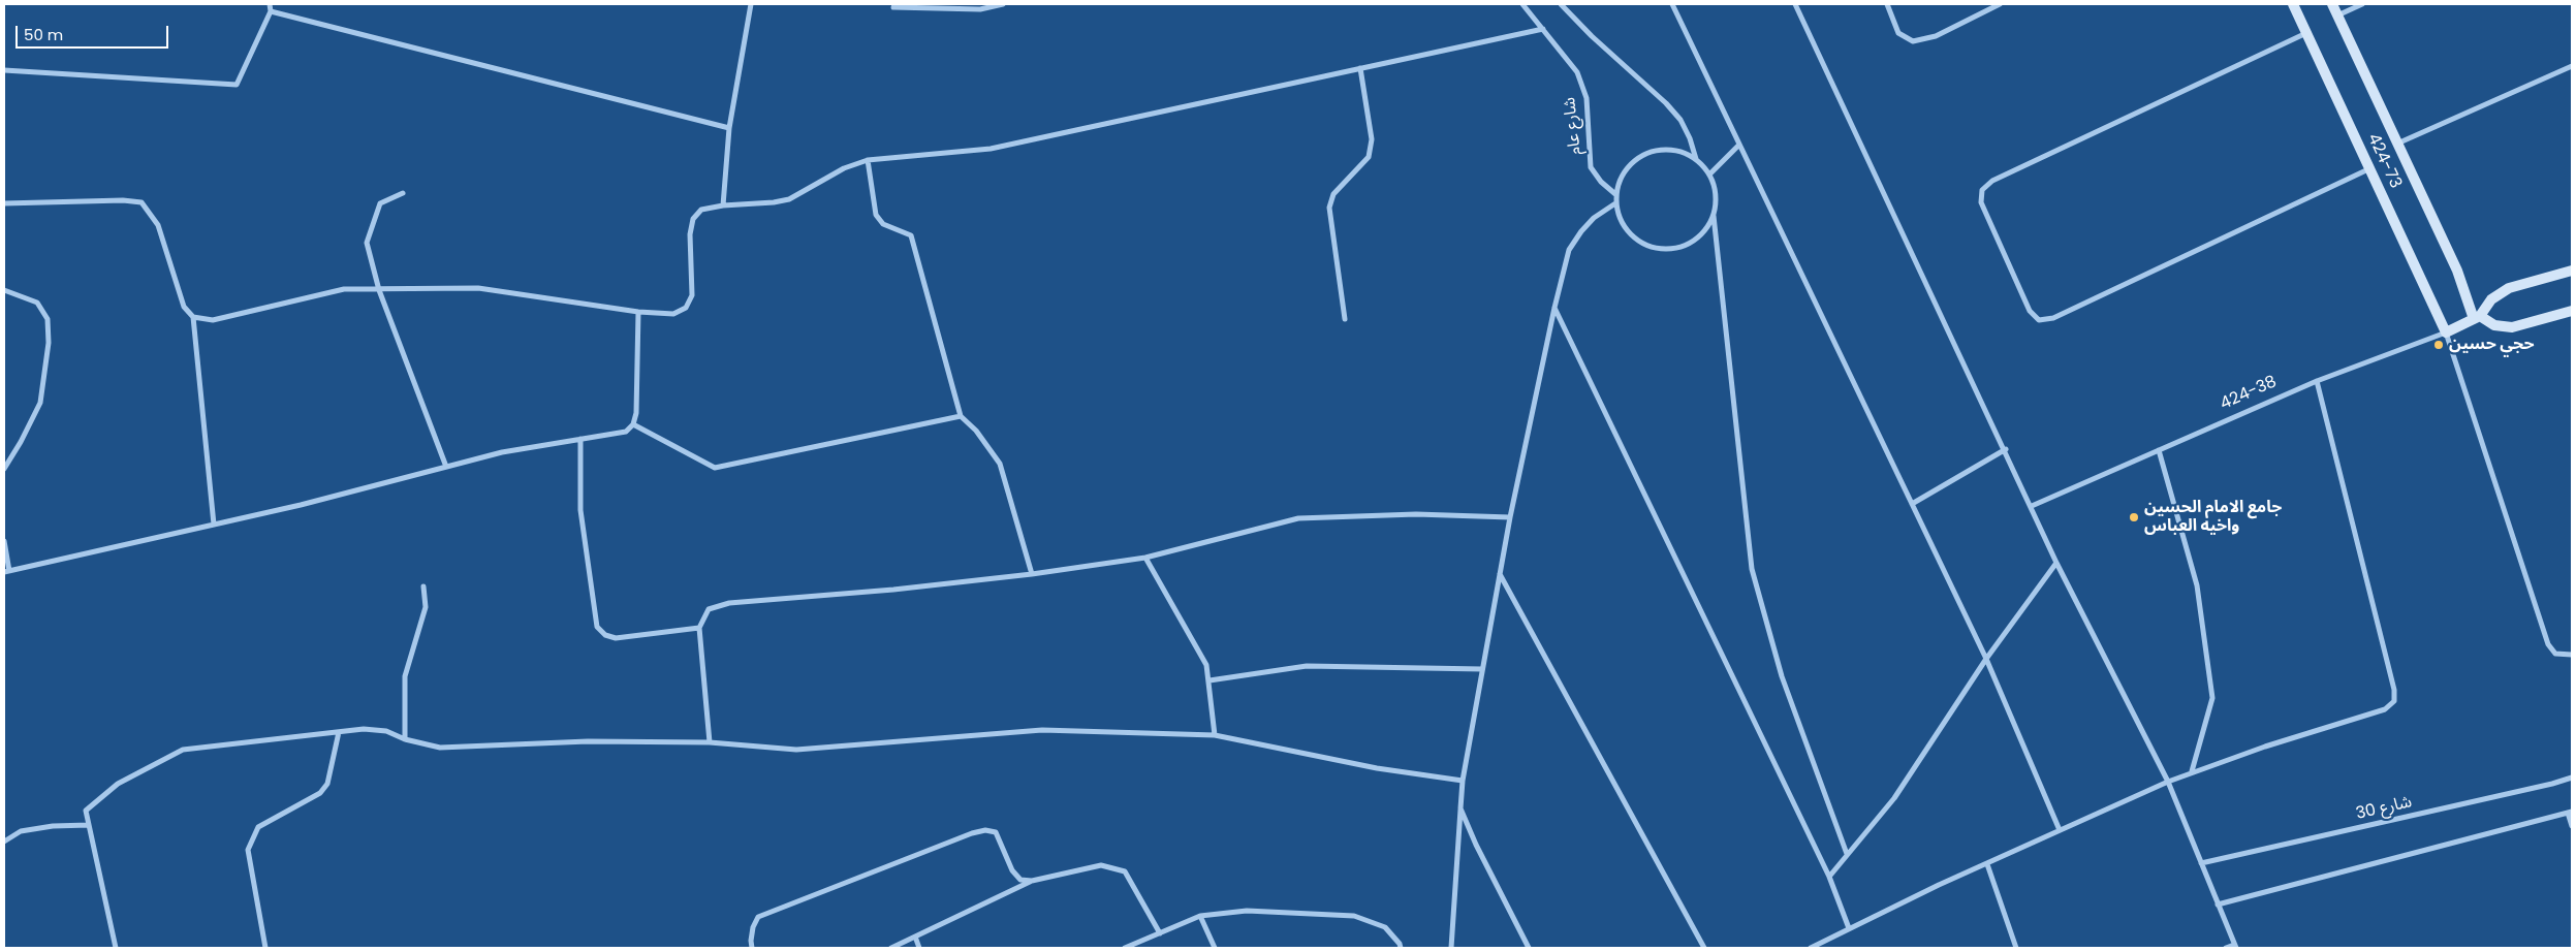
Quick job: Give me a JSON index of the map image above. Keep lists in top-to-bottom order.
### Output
{
  "streets": {
    "street": [
      "شارع عام",
      "424-73",
      "424-38",
      "شارع 30"
    ]
  },
  "crossings": [
    ["424-73", "424-38"]
  ],
  "places": ["حجي حسين", "جامع الامام الحسين واخيه العباس"],
  "scale_bar": "50 m"
}
